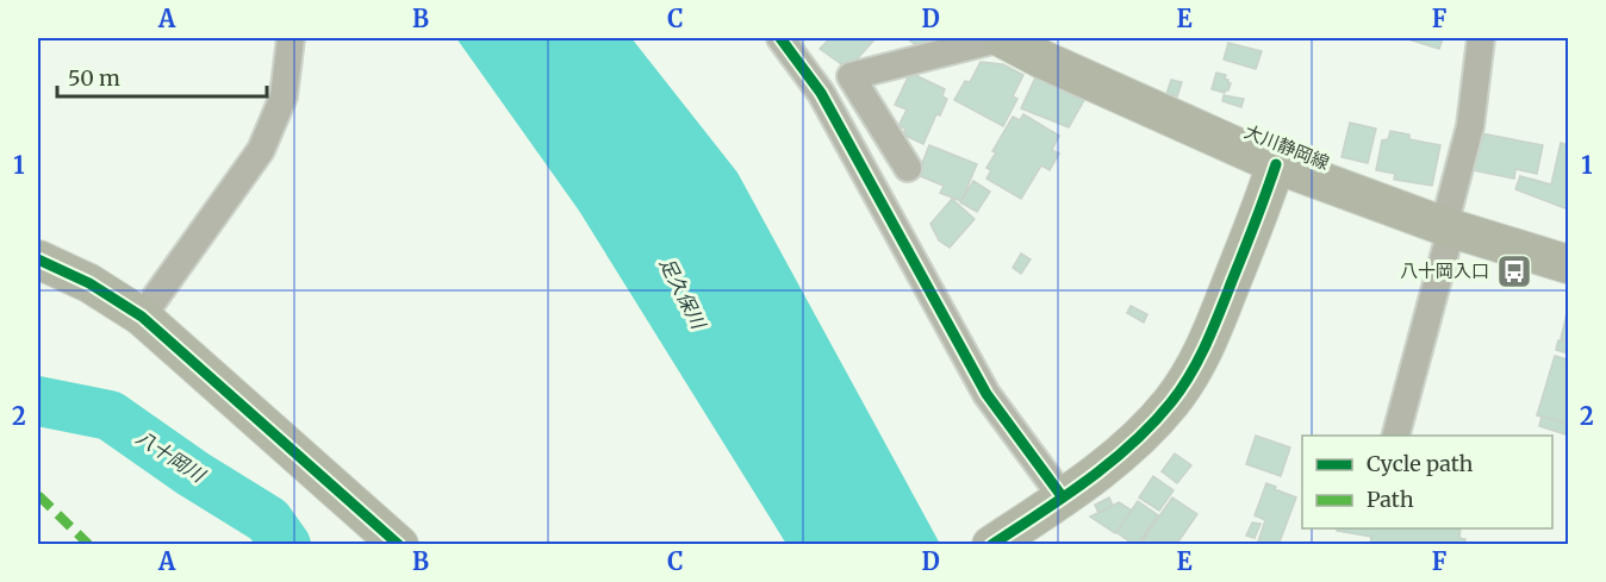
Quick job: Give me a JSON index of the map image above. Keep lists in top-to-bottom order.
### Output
{
  "streets": {
    "street": ["大川静岡線"]
  },
  "water": ["足久保川", "八十岡川"],
  "places": {
    "bus stop": ["八十岡入口"]
  },
  "legend": ["Cycle path", "Path"],
  "scale_bar": "50 m",
  "grid": {
    "columns": [
      "A",
      "B",
      "C",
      "D",
      "E",
      "F"
    ],
    "rows": ["1", "2"]
  }
}
